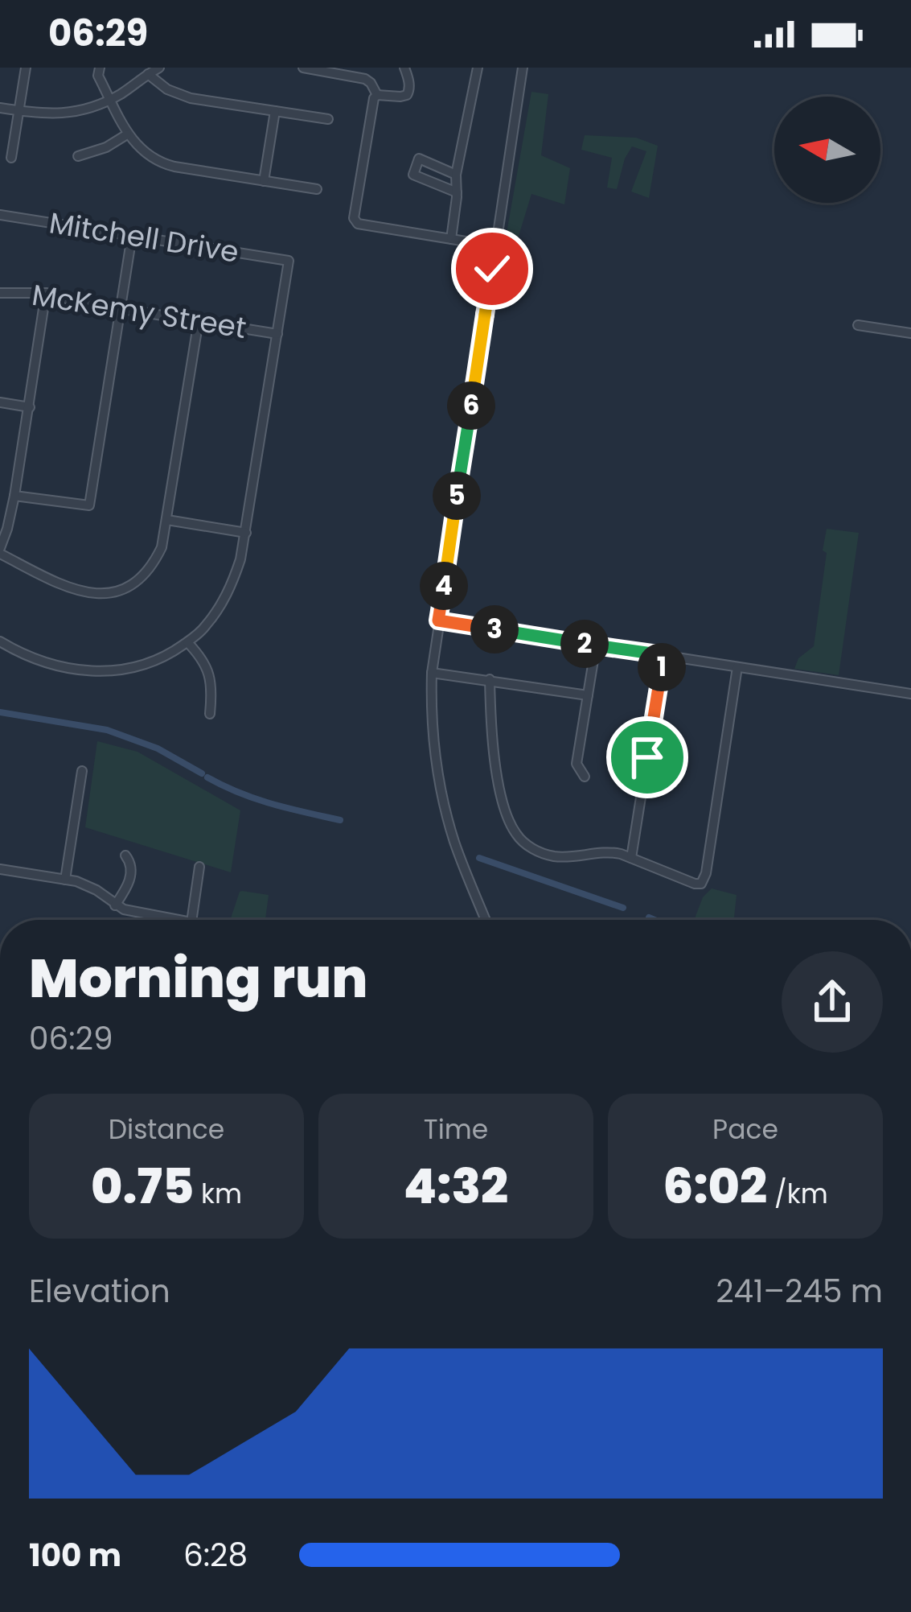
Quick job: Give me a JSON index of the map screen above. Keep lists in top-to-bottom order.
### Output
{
  "streets": {
    "street": ["Mitchell Drive", "McKemy Street"]
  },
  "crossings": [
    ["Mitchell Drive", "McKemy Street"]
  ],
  "north": "left",
  "page": {
    "status": "06:29",
    "pins": [
      "6",
      "5",
      "4",
      "3",
      "2",
      "1"
    ],
    "heading": ["Morning run", "06:29"],
    "stats": [
      ["Distance", "0.75 km"],
      ["Time", "4:32"],
      ["Pace", "6:02 /km"]
    ],
    "chart": ["Elevation", "241–245 m"],
    "list": [
      {
        "name": "100 m",
        "note": "6:28"
      }
    ]
  }
}
